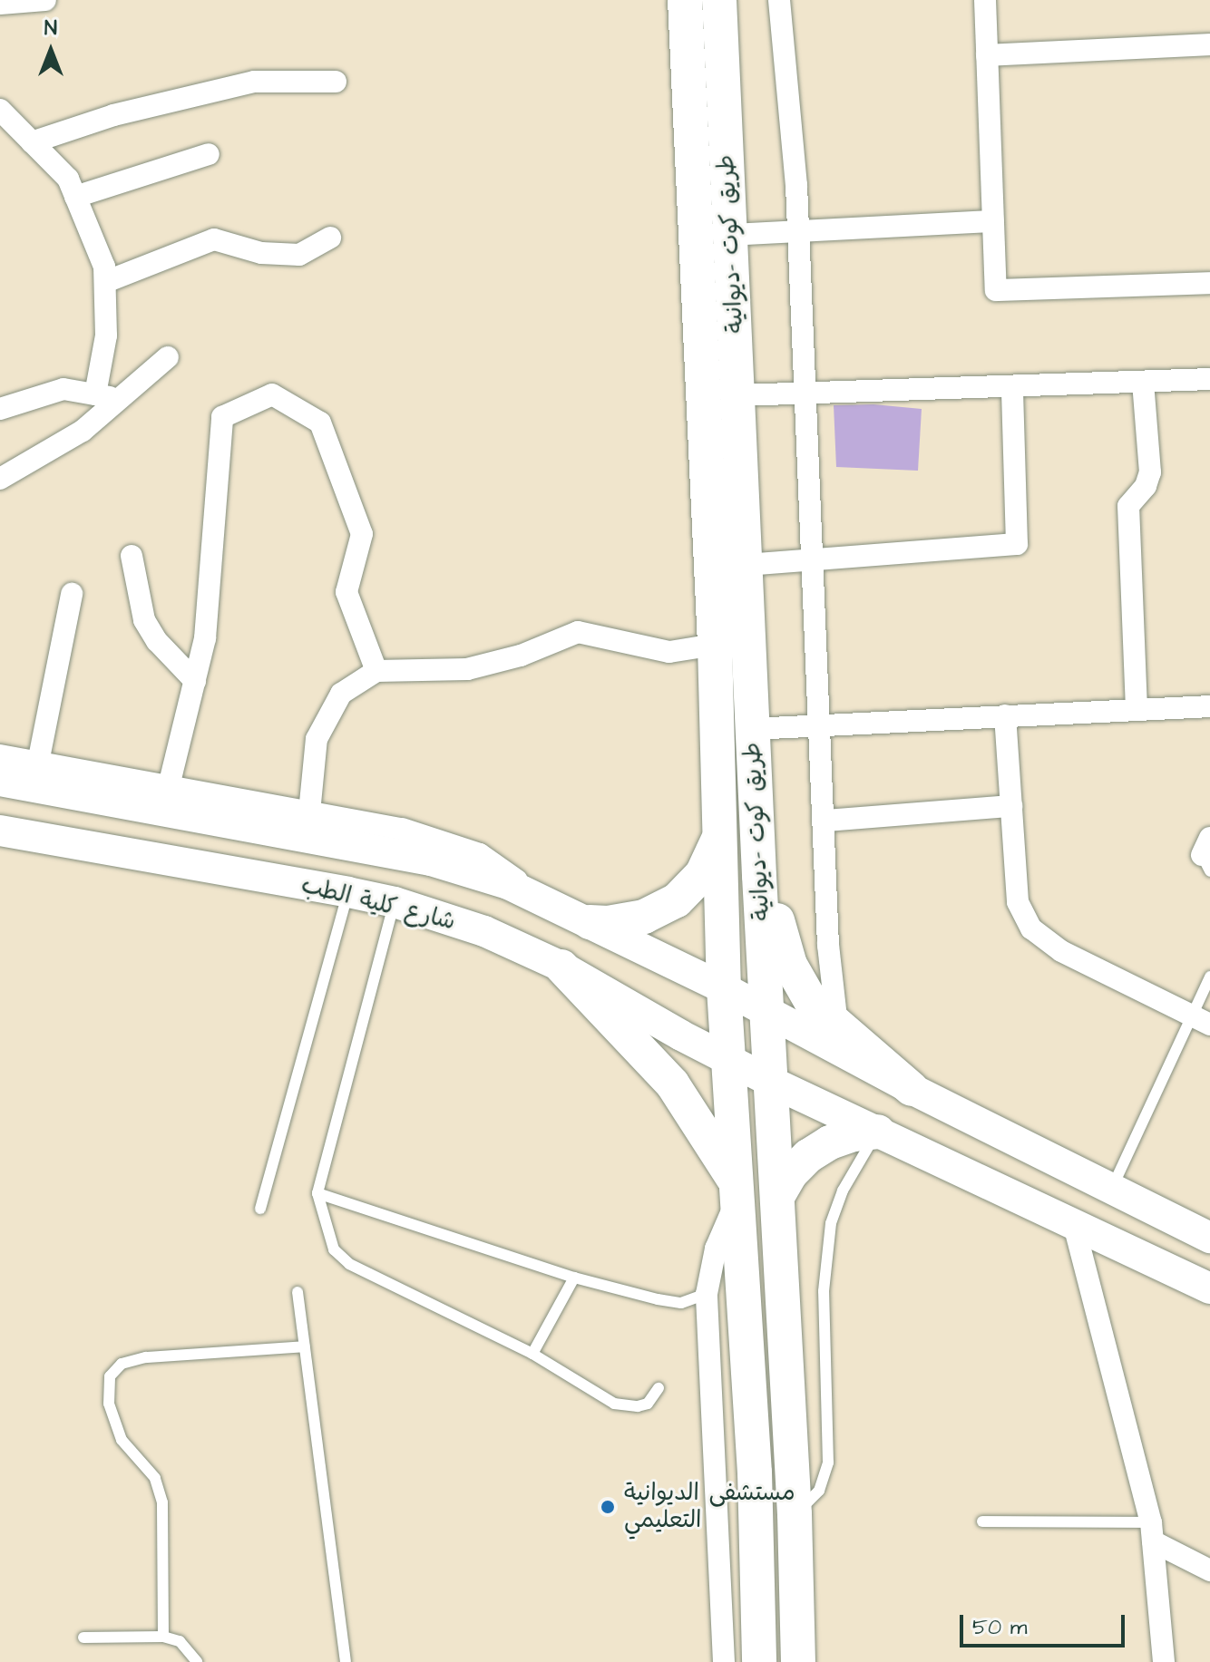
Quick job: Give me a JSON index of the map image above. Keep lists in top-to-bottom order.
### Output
{
  "streets": {
    "main road": ["طريق كوت -ديوانية", "شارع كلية الطب"]
  },
  "crossings": [
    ["طريق كوت -ديوانية", "شارع كلية الطب"]
  ],
  "places": ["مستشفى الديوانية التعليمي"],
  "scale_bar": "50 m",
  "north": "top"
}
